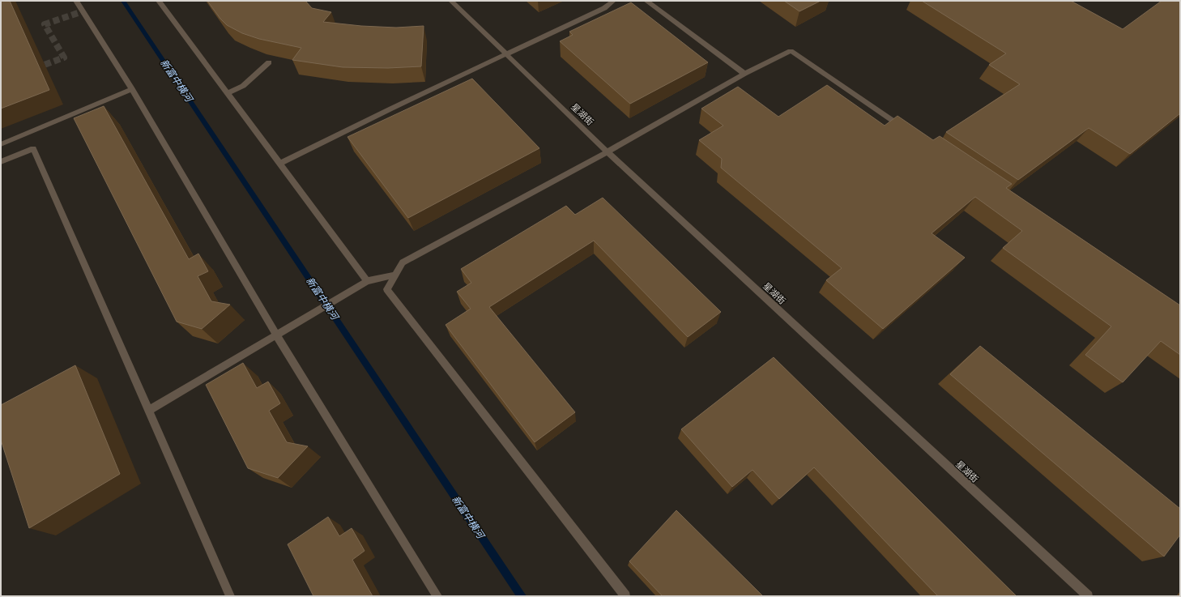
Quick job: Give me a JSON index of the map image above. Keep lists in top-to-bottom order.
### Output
{
  "streets": {
    "street": ["星湖街"]
  },
  "water": ["新富中横河"]
}
